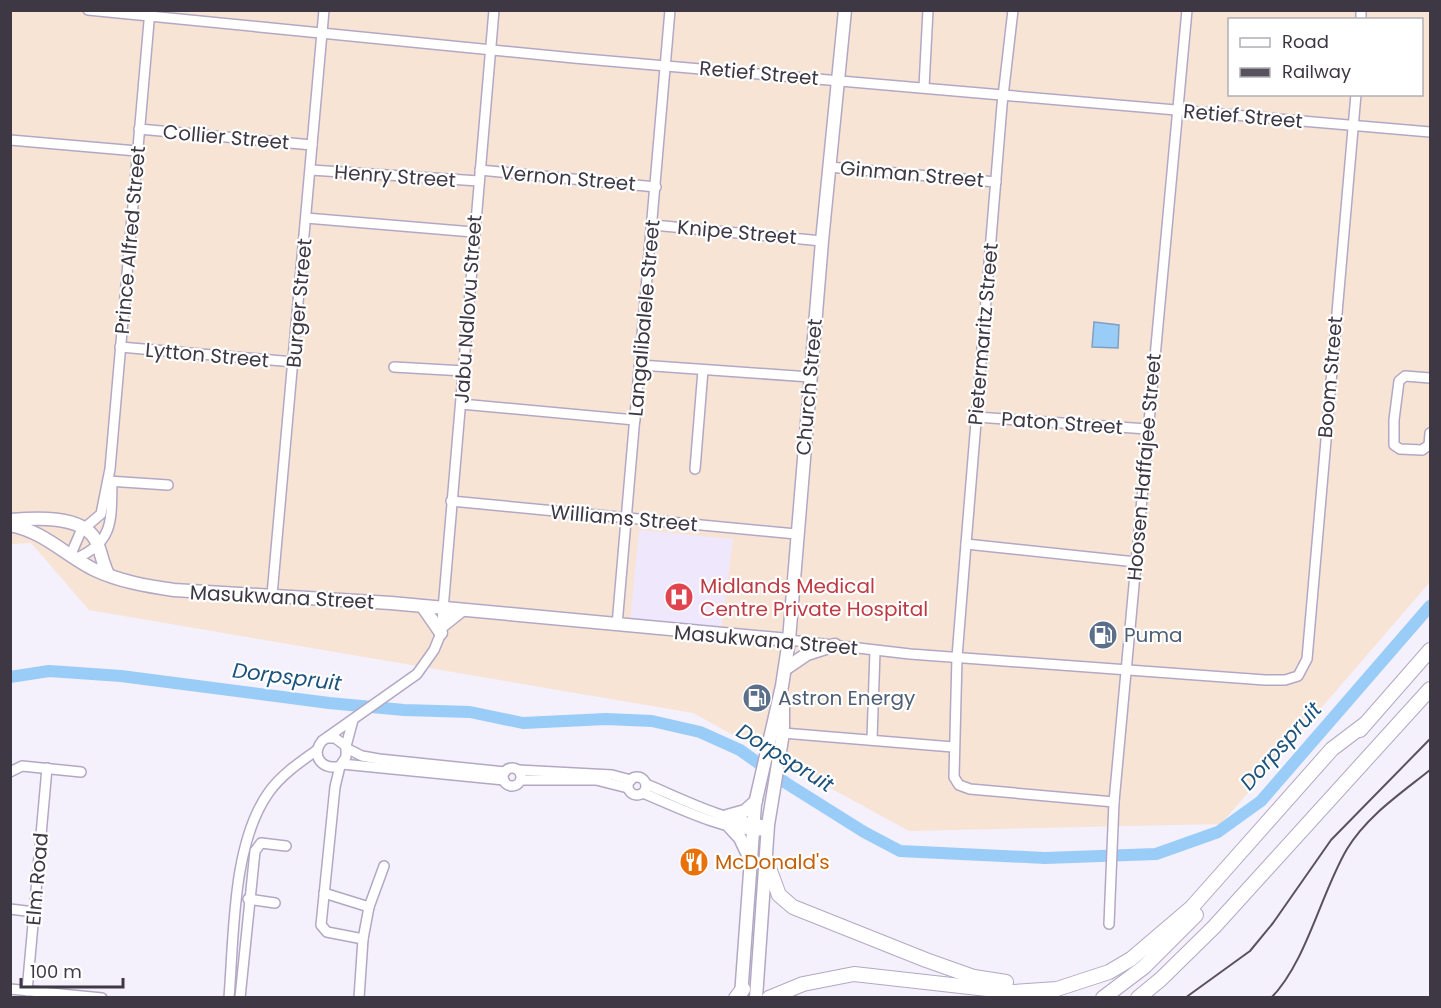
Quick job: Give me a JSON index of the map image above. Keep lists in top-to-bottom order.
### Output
{
  "streets": {
    "main road": ["Church Street", "Masukwana Street"],
    "street": [
      "Retief Street",
      "Collier Street",
      "Ginman Street",
      "Henry Street",
      "Vernon Street",
      "Knipe Street",
      "Prince Alfred Street",
      "Burger Street",
      "Jabu Ndlovu Street",
      "Langalibalele Street",
      "Pietermaritz Street",
      "Lytton Street",
      "Boom Street",
      "Paton Street",
      "Hoosen Haffajee Street",
      "Williams Street",
      "Elm Road"
    ]
  },
  "crossings": [
    ["Retief Street", "Prince Alfred Street"],
    ["Retief Street", "Burger Street"],
    ["Retief Street", "Jabu Ndlovu Street"],
    ["Retief Street", "Langalibalele Street"],
    ["Retief Street", "Pietermaritz Street"],
    ["Retief Street", "Boom Street"],
    ["Retief Street", "Church Street"],
    ["Retief Street", "Hoosen Haffajee Street"],
    ["Collier Street", "Prince Alfred Street"],
    ["Collier Street", "Burger Street"],
    ["Ginman Street", "Pietermaritz Street"],
    ["Ginman Street", "Church Street"],
    ["Henry Street", "Burger Street"],
    ["Henry Street", "Jabu Ndlovu Street"],
    ["Vernon Street", "Jabu Ndlovu Street"],
    ["Vernon Street", "Langalibalele Street"],
    ["Knipe Street", "Langalibalele Street"],
    ["Knipe Street", "Church Street"],
    ["Prince Alfred Street", "Lytton Street"],
    ["Prince Alfred Street", "Masukwana Street"],
    ["Burger Street", "Lytton Street"],
    ["Burger Street", "Masukwana Street"],
    ["Jabu Ndlovu Street", "Williams Street"],
    ["Jabu Ndlovu Street", "Masukwana Street"],
    ["Langalibalele Street", "Williams Street"],
    ["Langalibalele Street", "Masukwana Street"],
    ["Pietermaritz Street", "Paton Street"],
    ["Pietermaritz Street", "Hoosen Haffajee Street"],
    ["Pietermaritz Street", "Masukwana Street"],
    ["Boom Street", "Masukwana Street"],
    ["Church Street", "Williams Street"],
    ["Church Street", "Masukwana Street"],
    ["Paton Street", "Hoosen Haffajee Street"],
    ["Hoosen Haffajee Street", "Masukwana Street"]
  ],
  "water": ["Dorpspruit"],
  "places": {
    "hospital": ["Midlands Medical Centre Private Hospital"],
    "fuel station": ["Puma", "Astron Energy"],
    "restaurant": ["McDonald's"]
  },
  "legend": ["Road", "Railway"],
  "scale_bar": "100 m"
}
